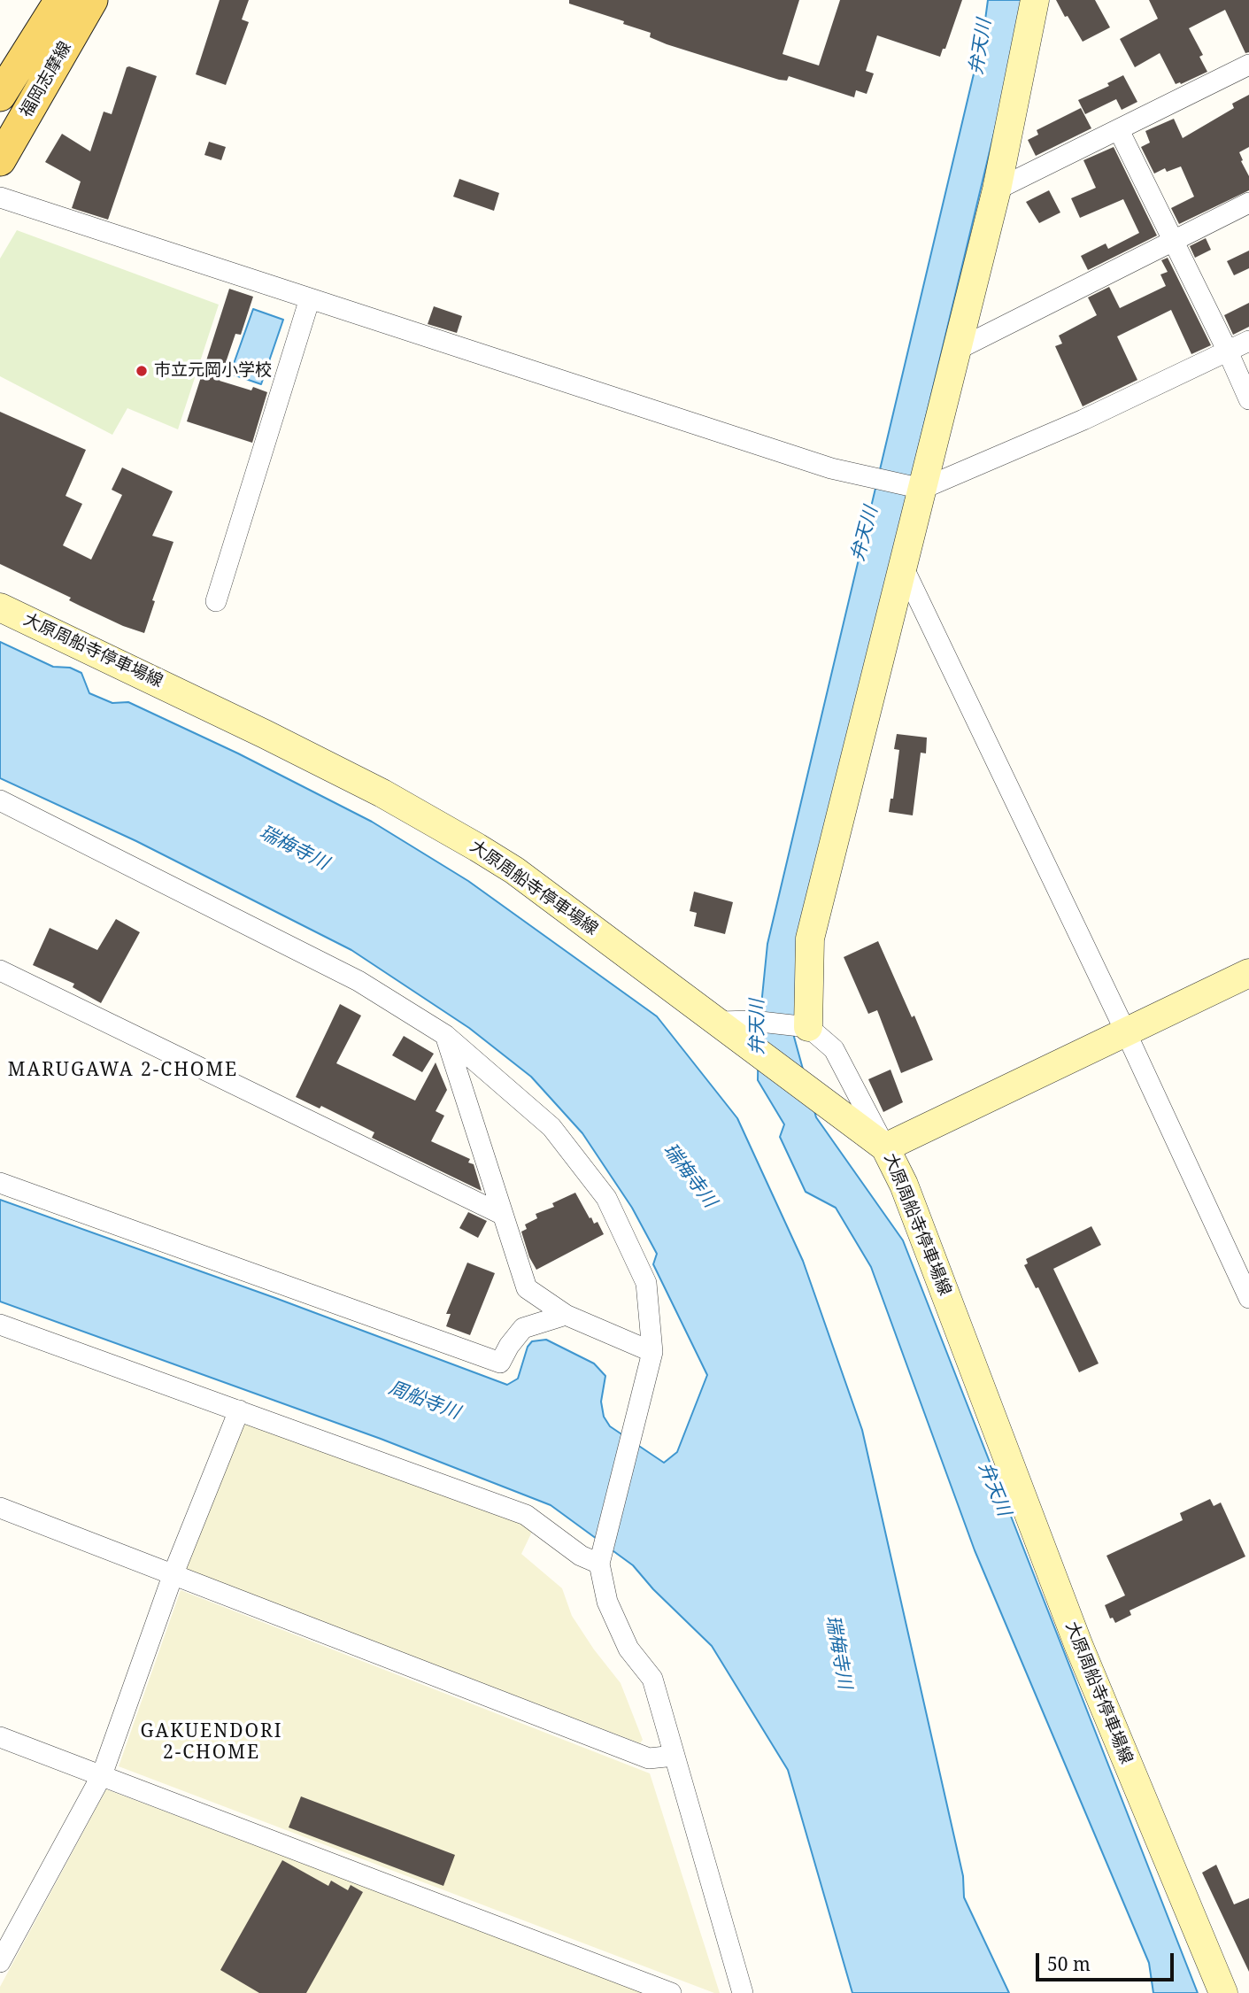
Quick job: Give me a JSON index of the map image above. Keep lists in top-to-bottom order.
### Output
{
  "streets": {
    "main road": ["福岡志摩線", "大原周船寺停車場線"]
  },
  "districts": ["MARUGAWA 2-CHOME", "GAKUENDORI 2-CHOME"],
  "water": ["弁天川", "瑞梅寺川", "周船寺川"],
  "places": ["市立元岡小学校"],
  "scale_bar": "50 m"
}
